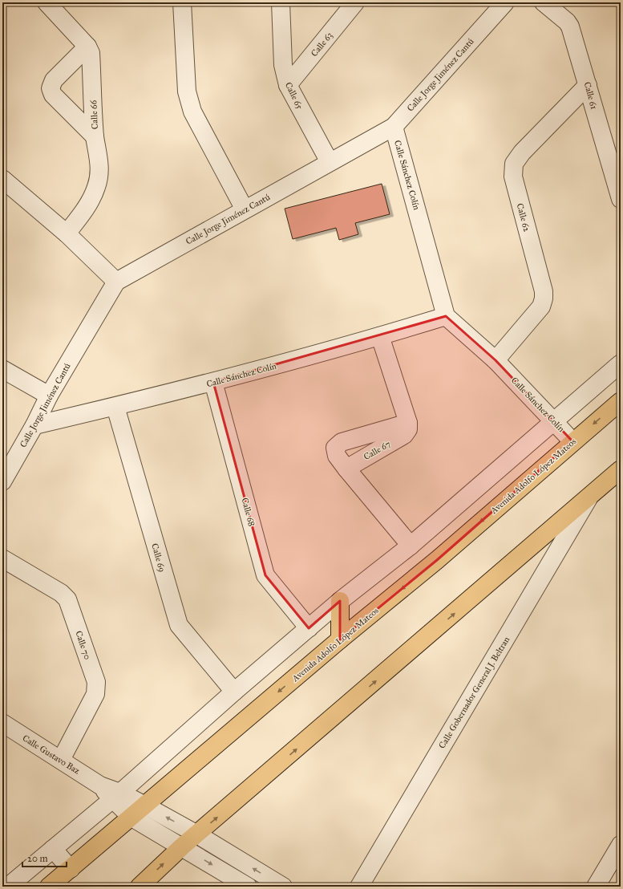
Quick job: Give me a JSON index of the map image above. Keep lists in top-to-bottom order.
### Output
{
  "streets": {
    "main road": ["Avenida Adolfo López Mateos"],
    "street": [
      "Calle 63",
      "Calle Jorge Jiménez Cantú",
      "Calle 65",
      "Calle 61",
      "Calle 66",
      "Calle Sánchez Colín",
      "Calle 62",
      "Calle 67",
      "Calle 68",
      "Calle 69",
      "Calle 70",
      "Calle Gobernador General J. Beltran",
      "Calle Gustavo Baz"
    ]
  },
  "crossings": [
    ["Calle 63", "Calle 65"],
    ["Calle Jorge Jiménez Cantú", "Calle 65"],
    ["Calle Jorge Jiménez Cantú", "Calle Sánchez Colín"],
    ["Calle 61", "Calle 62"],
    ["Calle Sánchez Colín", "Calle 62"],
    ["Calle Sánchez Colín", "Avenida Adolfo López Mateos"],
    ["Calle Sánchez Colín", "Calle 68"],
    ["Calle Sánchez Colín", "Calle 69"],
    ["Avenida Adolfo López Mateos", "Calle Gustavo Baz"],
    ["Calle 70", "Calle Gustavo Baz"]
  ],
  "scale_bar": "20 m"
}
